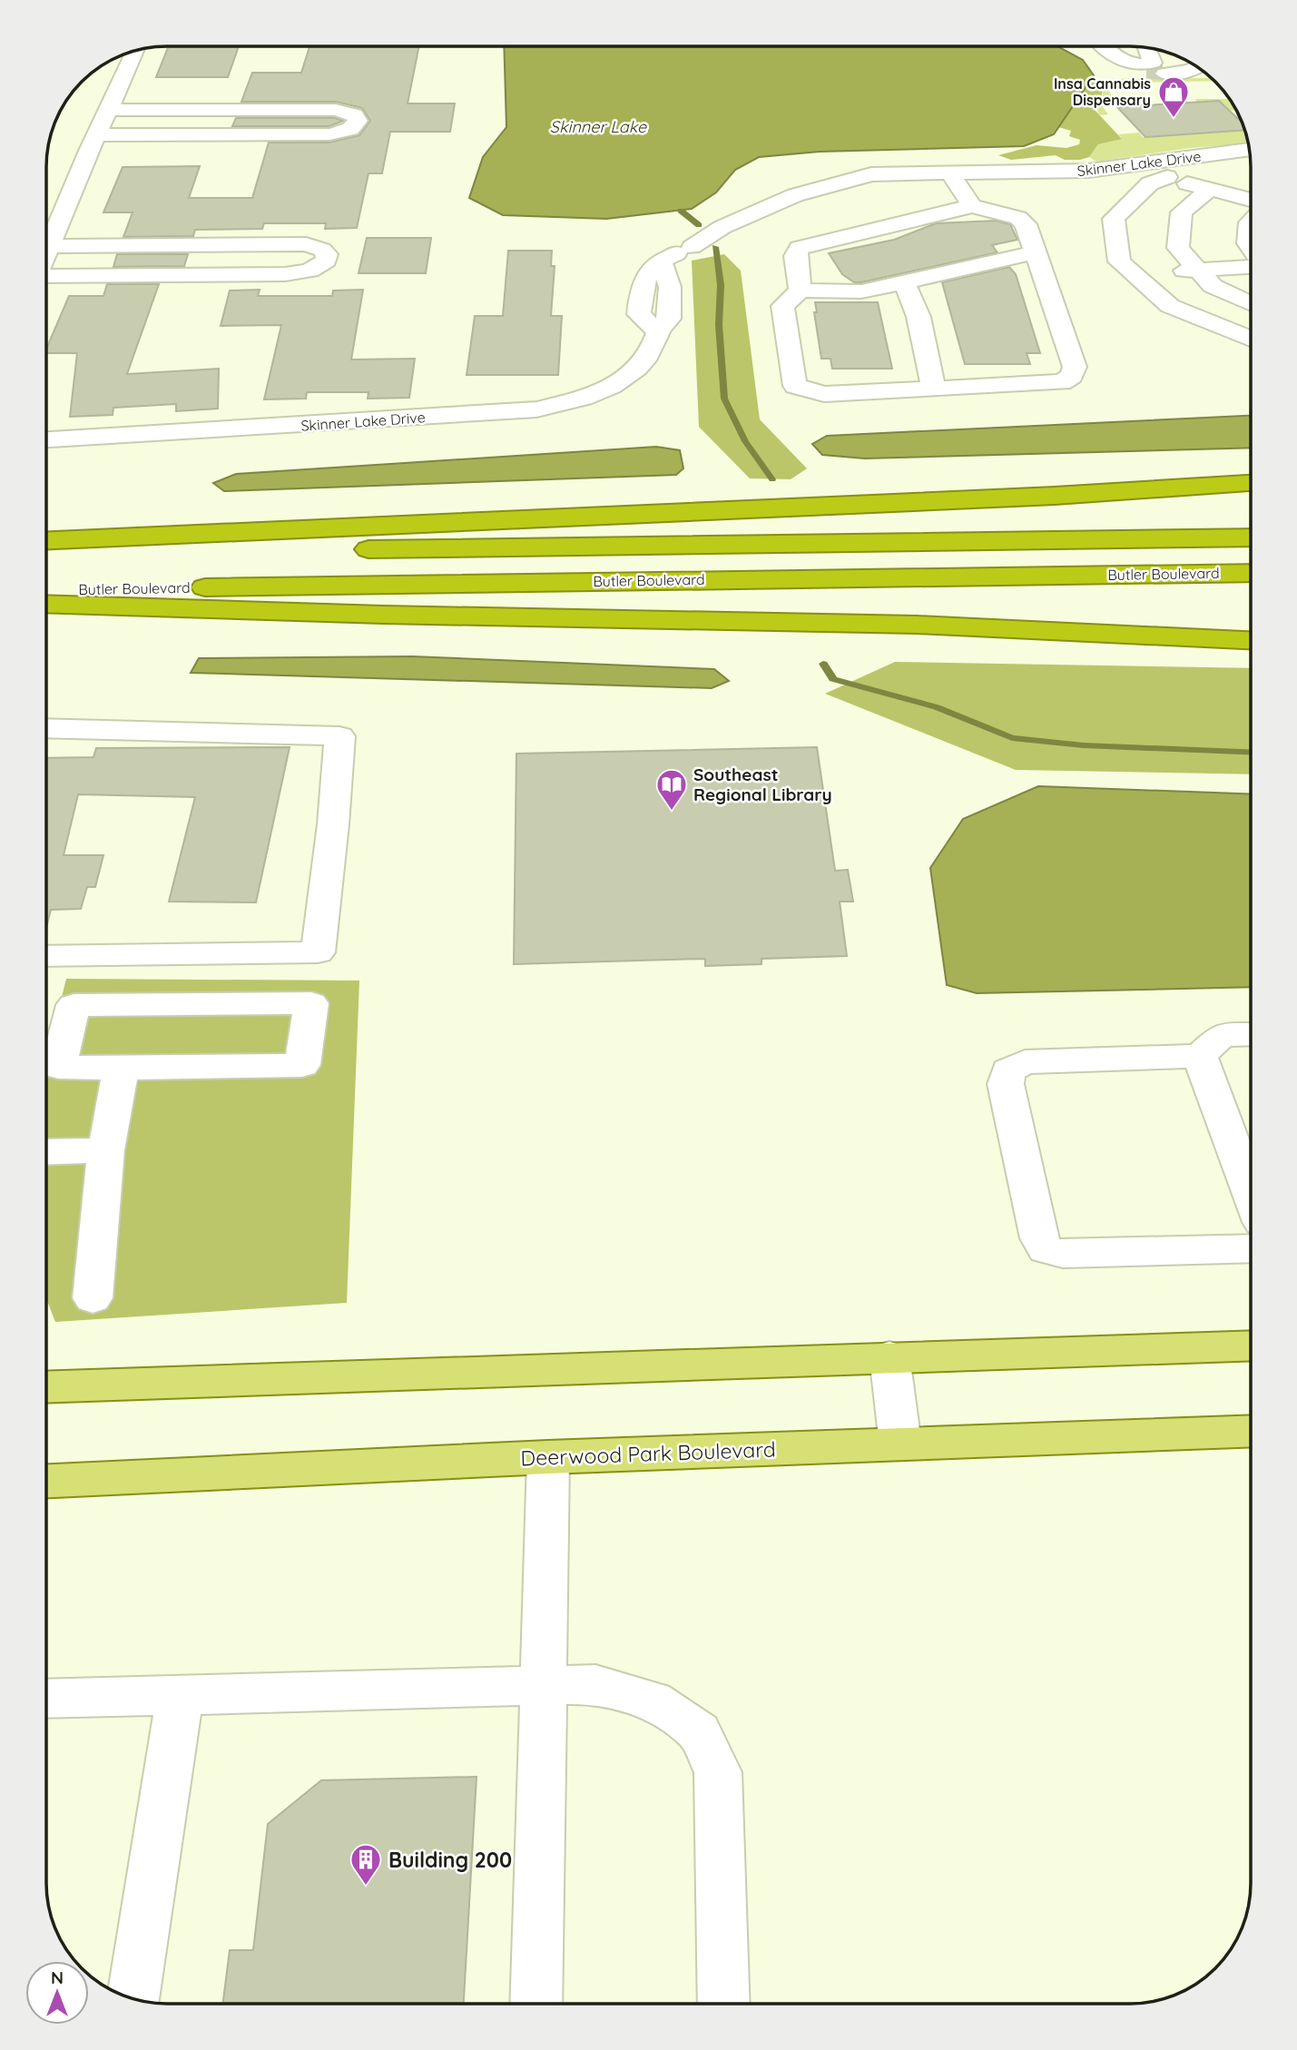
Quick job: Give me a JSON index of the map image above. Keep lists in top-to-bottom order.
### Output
{
  "streets": {
    "highway": ["Butler Boulevard"],
    "main road": ["Deerwood Park Boulevard"],
    "street": ["Skinner Lake Drive"]
  },
  "water": ["Skinner Lake"],
  "places": {
    "shop": ["Insa Cannabis Dispensary"],
    "library": ["Southeast Regional Library"],
    "building": ["Building 200"]
  },
  "north": "top"
}
